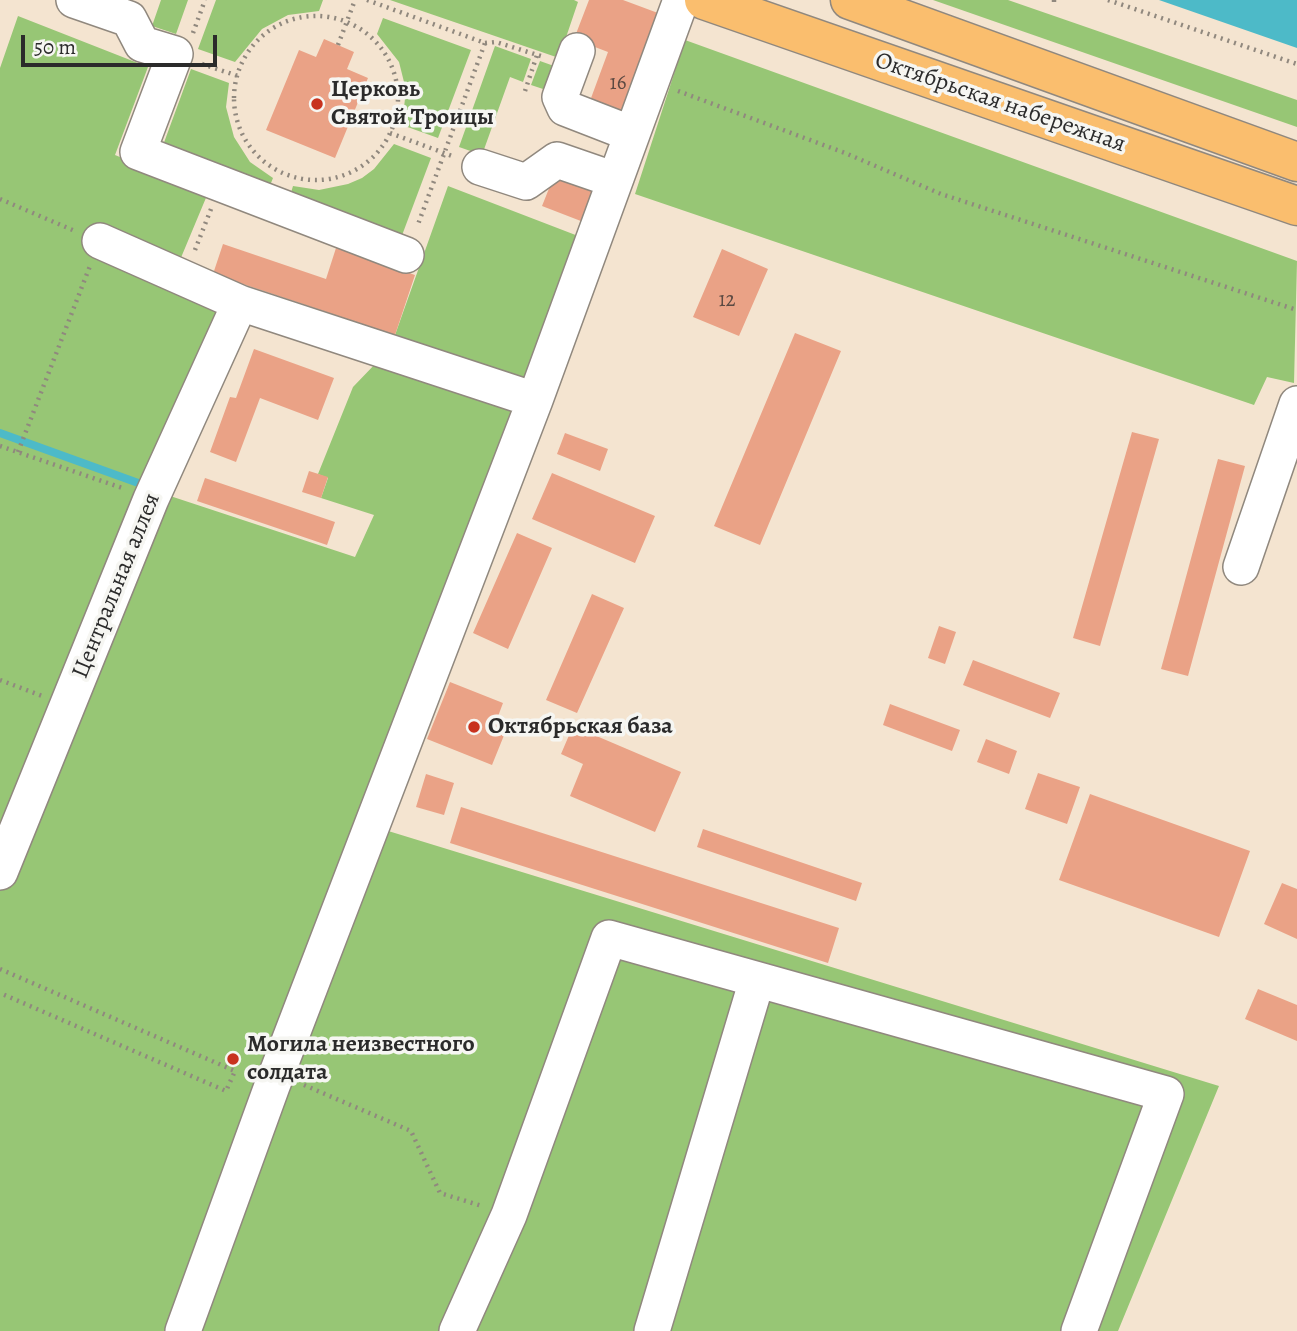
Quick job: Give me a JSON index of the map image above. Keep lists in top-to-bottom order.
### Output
{
  "streets": {
    "main road": ["Октябрьская набережная"],
    "street": ["Центральная аллея"]
  },
  "places": ["Церковь Святой Троицы", "Октябрьская база", "Могила неизвестного солдата"],
  "house_numbers": ["16", "12"],
  "scale_bar": "50 m"
}
